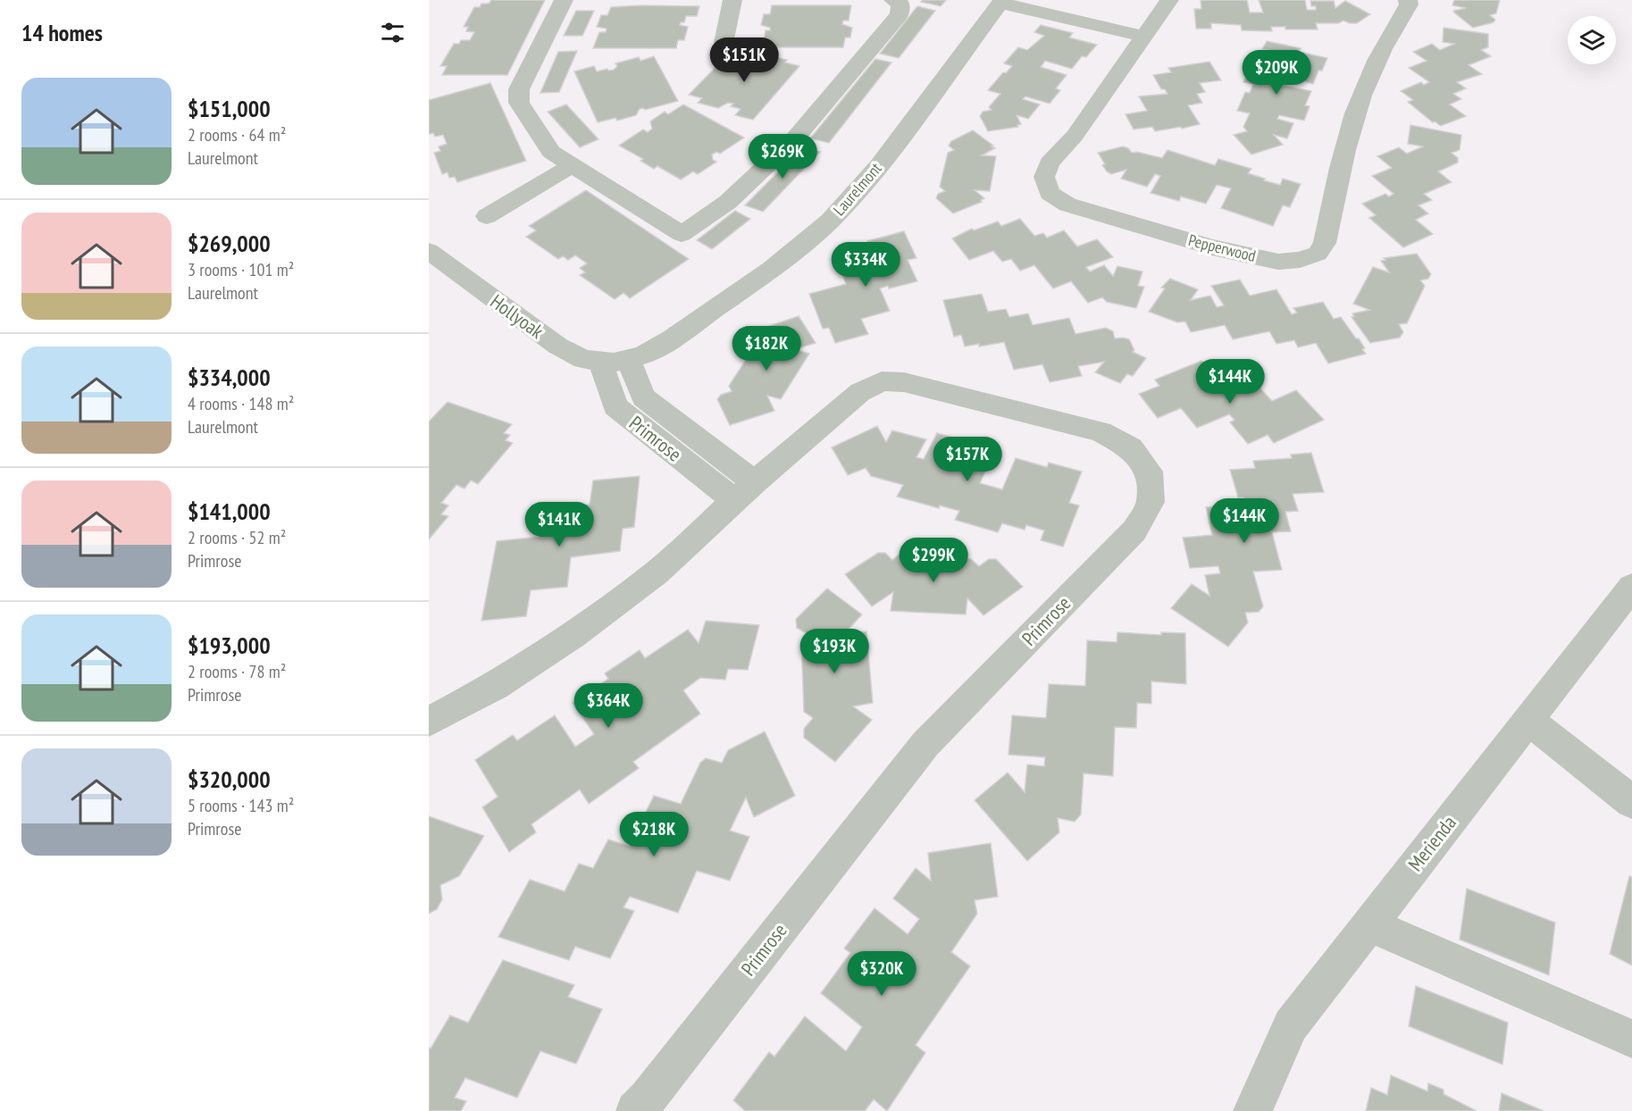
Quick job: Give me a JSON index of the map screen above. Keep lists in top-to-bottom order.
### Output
{
  "streets": {
    "street": [
      "Laurelmont",
      "Pepperwood",
      "Hollyoak",
      "Primrose",
      "Merienda"
    ]
  },
  "crossings": [
    ["Laurelmont", "Hollyoak"],
    ["Laurelmont", "Primrose"],
    ["Hollyoak", "Primrose"]
  ],
  "page": {
    "heading": "14 homes",
    "price": [
      "$151K",
      "$209K",
      "$269K",
      "$334K",
      "$182K",
      "$144K",
      "$157K",
      "$144K",
      "$141K",
      "$299K",
      "$193K",
      "$364K",
      "$218K",
      "$320K"
    ],
    "list": [
      {
        "name": "$151,000",
        "note": "2 rooms · 64 m² · Laurelmont"
      },
      {
        "name": "$269,000",
        "note": "3 rooms · 101 m² · Laurelmont"
      },
      {
        "name": "$334,000",
        "note": "4 rooms · 148 m² · Laurelmont"
      },
      {
        "name": "$141,000",
        "note": "2 rooms · 52 m² · Primrose"
      },
      {
        "name": "$193,000",
        "note": "2 rooms · 78 m² · Primrose"
      },
      {
        "name": "$320,000",
        "note": "5 rooms · 143 m² · Primrose"
      }
    ]
  }
}
